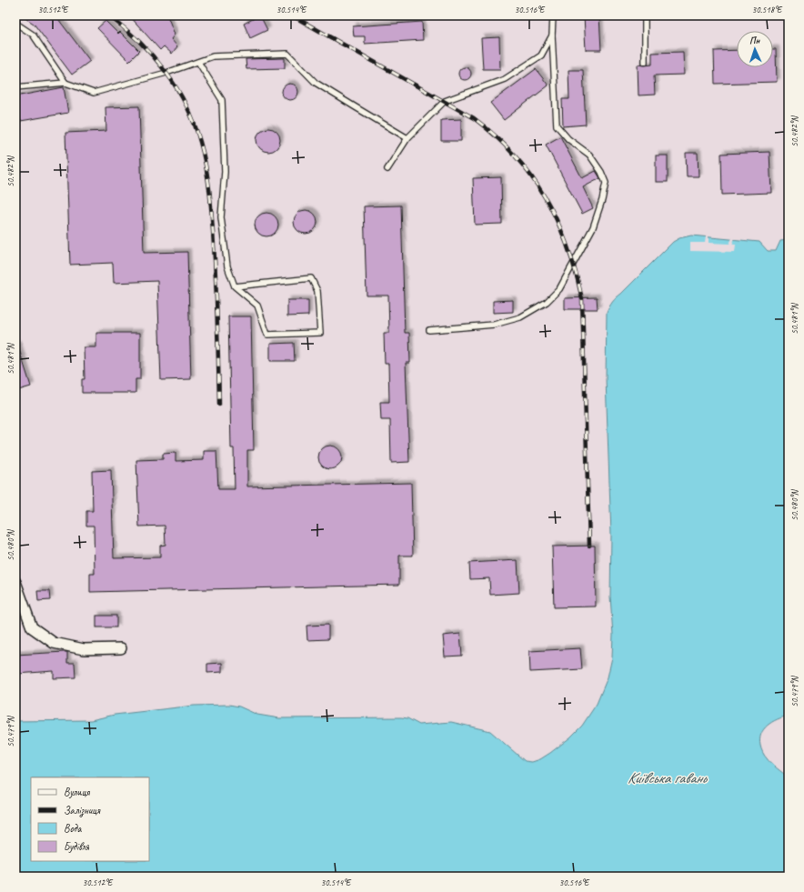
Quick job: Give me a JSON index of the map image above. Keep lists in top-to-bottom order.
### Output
{
  "water": ["Київська гавань"],
  "legend": [
    "Вулиця",
    "Залізниця",
    "Вода",
    "Будівля"
  ],
  "north": "top",
  "coordinates": [
    "30.512°E",
    "30.514°E",
    "30.516°E",
    "30.518°E",
    "50.482°N",
    "50.481°N",
    "50.480°N",
    "50.479°N"
  ]
}
